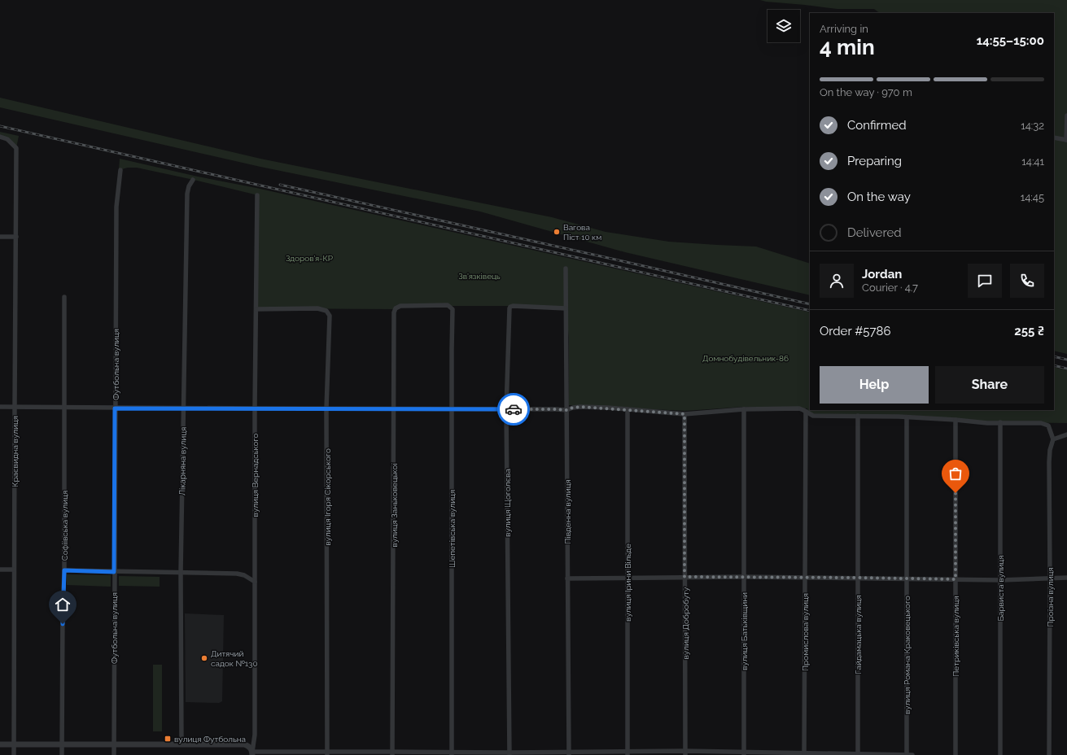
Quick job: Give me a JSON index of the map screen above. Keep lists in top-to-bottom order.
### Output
{
  "streets": {
    "street": [
      "Футбольна вулиця",
      "Краєвидна вулиця",
      "Лікарняна вулиця",
      "вулиця Вернадського",
      "вулиця Ігоря Сікорського",
      "вулиця Щоголєва",
      "вулиця Заньковецької",
      "Південна вулиця",
      "Софіївська вулиця",
      "Шепетівська вулиця",
      "вулиця Ірини Вільде",
      "Барвиста вулиця",
      "Проїзна вулиця",
      "вулиця Добробуту",
      "вулиця Батьківщини",
      "Промислова вулиця",
      "Гайдамацька вулиця",
      "Петриківська вулиця",
      "вулиця Романа Краковецького"
    ]
  },
  "crossings": [
    ["вулиця Вернадського", "вулиця Ігоря Сікорського"],
    ["вулиця Щоголєва", "Південна вулиця"],
    ["вулиця Заньковецької", "Шепетівська вулиця"]
  ],
  "parks": ["Здоров'я-КР", "Зв'язківець", "Домнобудівельник-86"],
  "places": {
    "other": ["Вагова Піст 10 км", "Дитячий садок №130"],
    "transit": ["вулиця Футбольна"]
  },
  "page": {
    "heading": ["4 min", "Arriving in", "14:55–15:00"],
    "panel": [
      "Jordan",
      "Courier · 4.7",
      "Order #5786",
      "255 ₴"
    ],
    "bar": "On the way · 970 m",
    "list": [
      ["Confirmed", "14:32"],
      ["Preparing", "14:41"],
      ["On the way", "14:45"],
      "Delivered"
    ],
    "buttons": ["Help", "Share"]
  }
}
